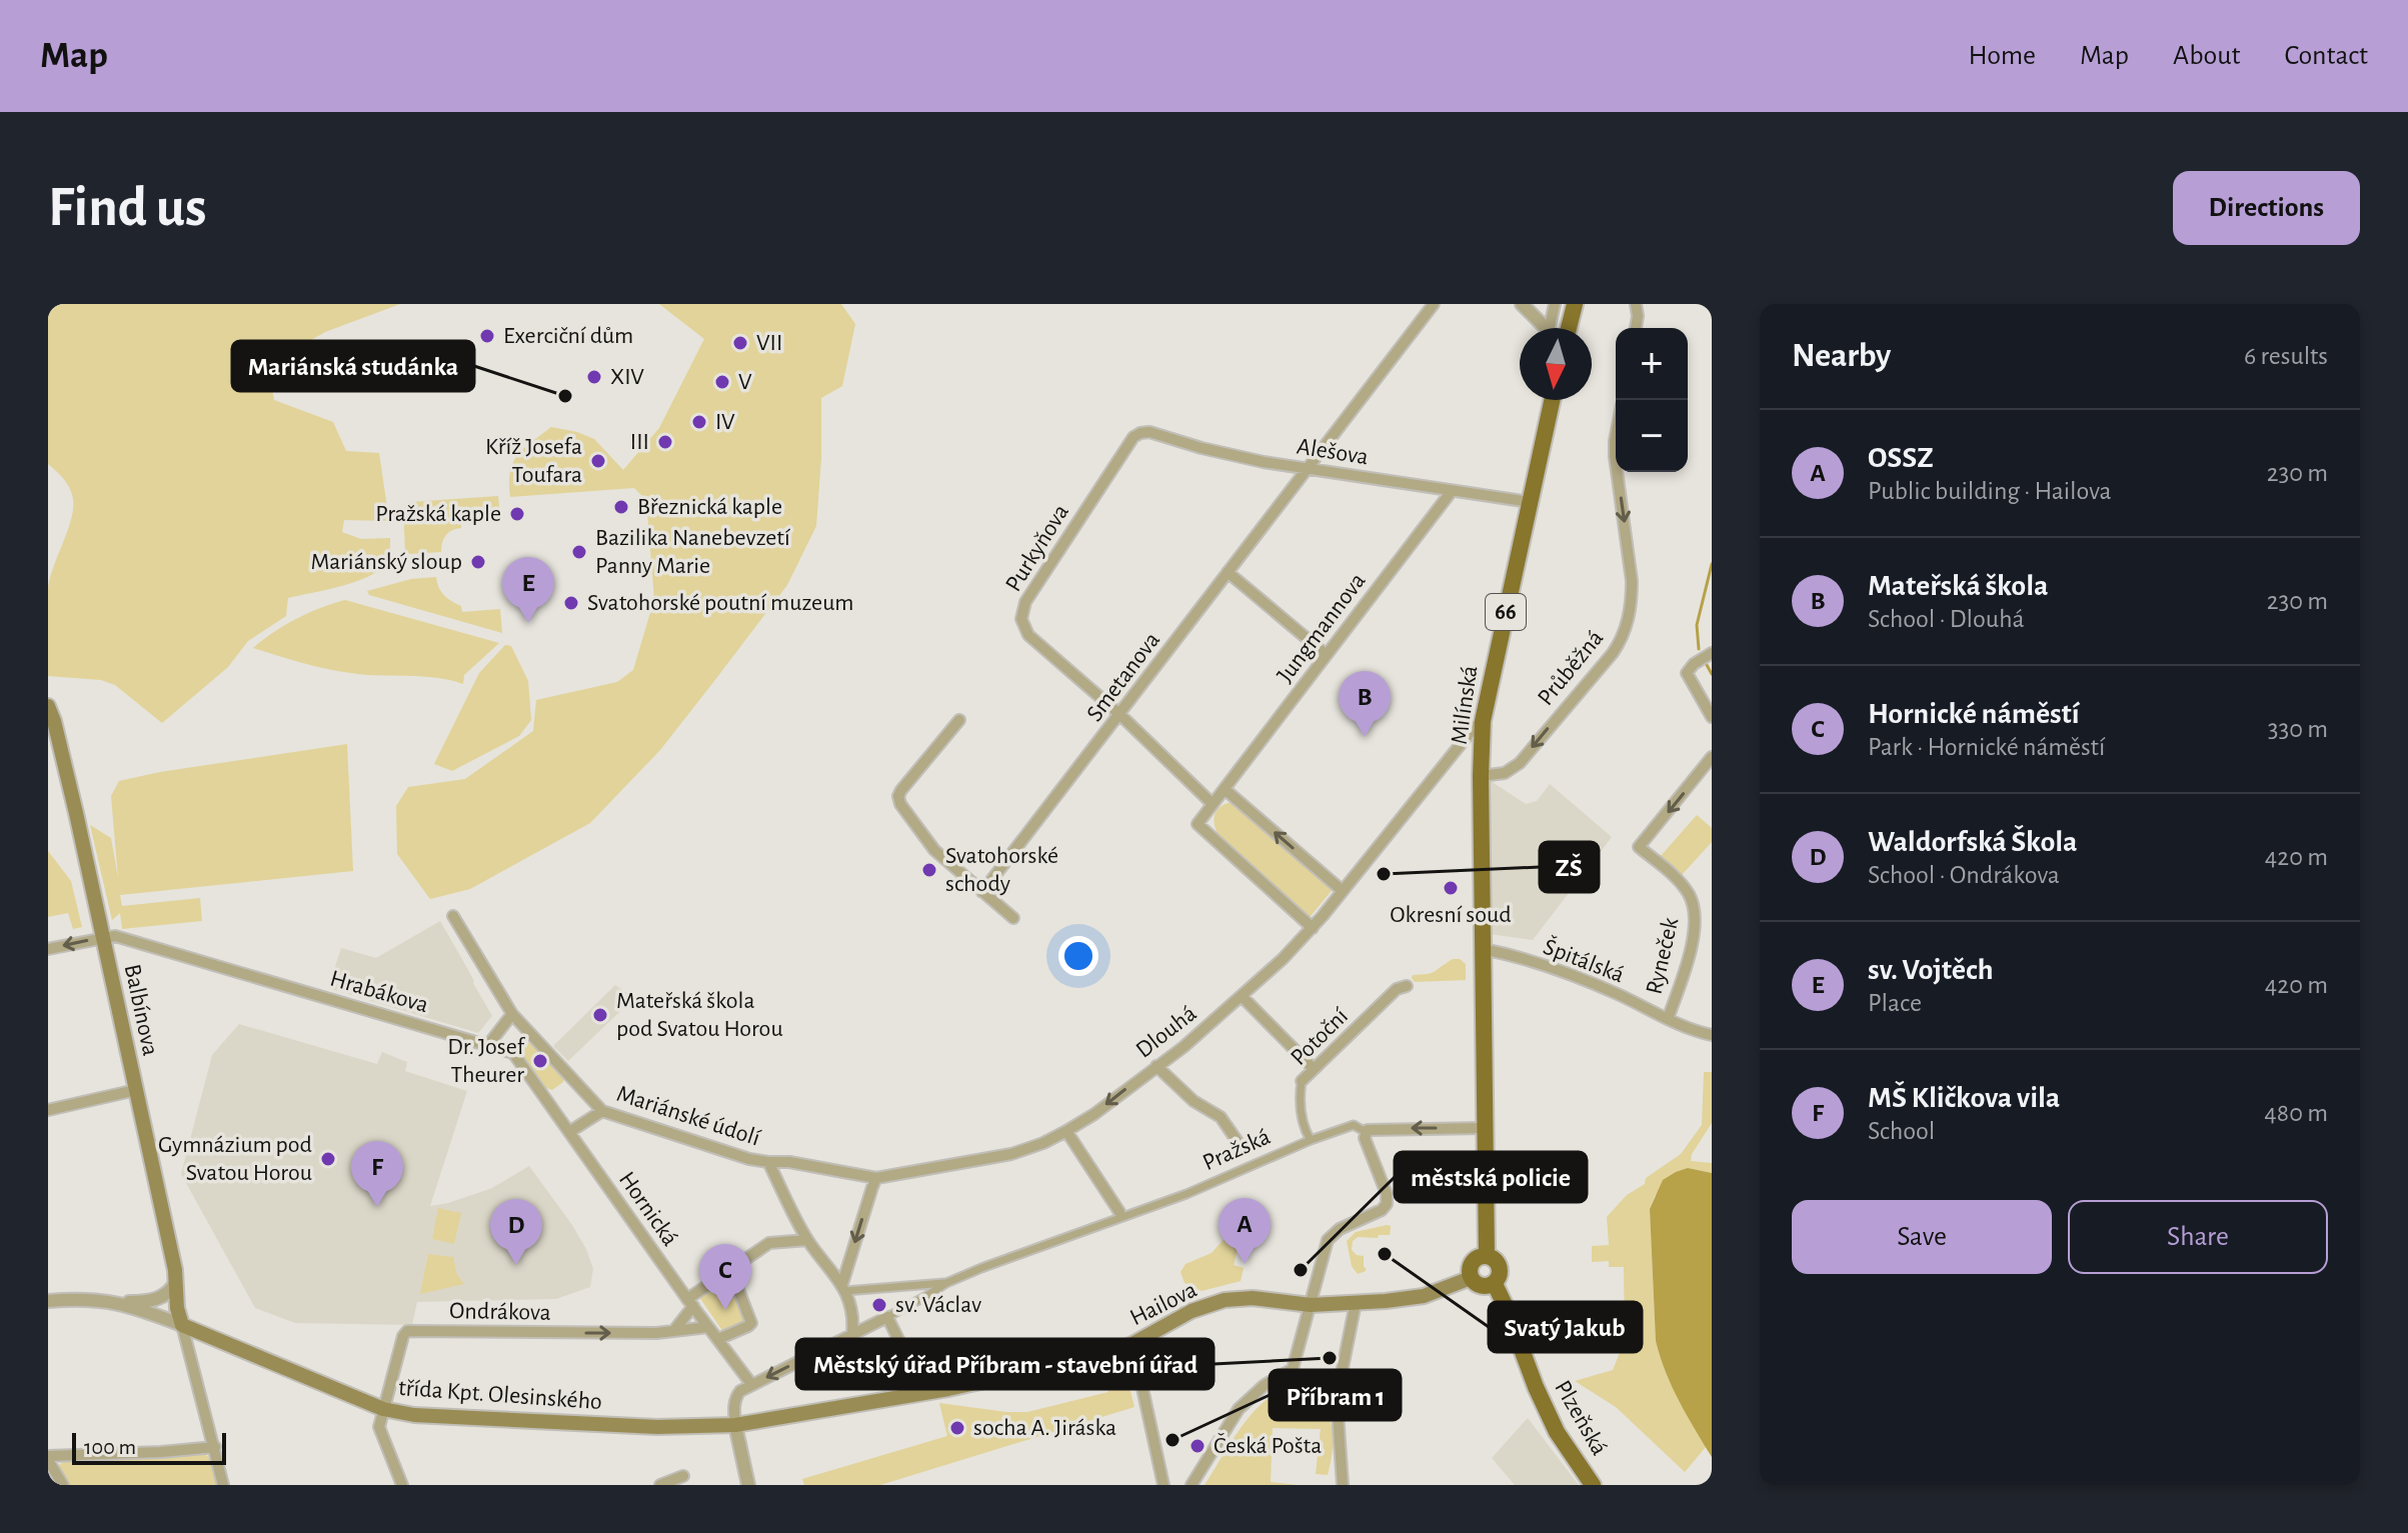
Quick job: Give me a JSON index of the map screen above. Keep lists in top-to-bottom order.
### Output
{
  "streets": {
    "main road": [
      "66",
      "Milínská",
      "Balbínova",
      "Hailova",
      "třída Kpt. Olesinského",
      "Plzeňská"
    ],
    "street": [
      "Alešova",
      "Purkyňova",
      "Jungmannova",
      "Průběžná",
      "Smetanova",
      "Ryneček",
      "Špitálská",
      "Hrabákova",
      "Dlouhá",
      "Potoční",
      "Mariánské údolí",
      "Pražská",
      "Hornická",
      "Ondrákova"
    ]
  },
  "crossings": [
    ["Alešova", "Purkyňova"],
    ["Alešova", "Jungmannova"],
    ["Alešova", "Smetanova"],
    ["Alešova", "Milínská"],
    ["Purkyňova", "Jungmannova"],
    ["Purkyňova", "Smetanova"],
    ["66", "Milínská"],
    ["66", "Hailova"],
    ["66", "Plzeňská"],
    ["Jungmannova", "Dlouhá"],
    ["Průběžná", "Milínská"],
    ["Milínská", "Špitálská"],
    ["Milínská", "Dlouhá"],
    ["Ryneček", "Špitálská"],
    ["Hrabákova", "Balbínova"],
    ["Hrabákova", "Hornická"],
    ["Balbínova", "třída Kpt. Olesinského"],
    ["Potoční", "Pražská"],
    ["Hornická", "Ondrákova"],
    ["Hailova", "třída Kpt. Olesinského"],
    ["Hailova", "Plzeňská"],
    ["Ondrákova", "třída Kpt. Olesinského"]
  ],
  "one_way": ["Průběžná", "Ryneček", "Ondrákova"],
  "places": [
    "Exerciční dům",
    "VII",
    "XIV",
    "V",
    "Mariánská studánka",
    "IV",
    "III",
    "Kříž Josefa Toufara",
    "Březnická kaple",
    "Pražská kaple",
    "Bazilika Nanebevzetí Panny Marie",
    "Mariánský sloup",
    "Svatohorské poutní muzeum",
    "Svatohorské schody",
    "ZŠ",
    "Okresní soud",
    "Mateřská škola pod Svatou Horou",
    "Dr. Josef Theurer",
    "Gymnázium pod Svatou Horou",
    "Svatý Jakub",
    "městská policie",
    "sv. Václav",
    "Městský úřad Příbram - stavební úřad",
    "socha A. Jiráska",
    "Příbram 1",
    "Česká Pošta"
  ],
  "scale_bar": "100 m",
  "north": "bottom",
  "page": {
    "header": "Map",
    "nav": [
      "Home",
      "Map",
      "About",
      "Contact"
    ],
    "buttons": [
      "Directions",
      ["Save", "Share"]
    ],
    "title": "Find us",
    "heading": ["Nearby", "6 results"],
    "map_buttons": ["+", "−"],
    "list": [
      {
        "mark": "A",
        "name": "OSSZ",
        "note": "Public building · Hailova",
        "value": "230 m"
      },
      {
        "mark": "B",
        "name": "Mateřská škola",
        "note": "School · Dlouhá",
        "value": "230 m"
      },
      {
        "mark": "C",
        "name": "Hornické náměstí",
        "note": "Park · Hornické náměstí",
        "value": "330 m"
      },
      {
        "mark": "D",
        "name": "Waldorfská Škola",
        "note": "School · Ondrákova",
        "value": "420 m"
      },
      {
        "mark": "E",
        "name": "sv. Vojtěch",
        "note": "Place",
        "value": "420 m"
      },
      {
        "mark": "F",
        "name": "MŠ Kličkova vila",
        "note": "School",
        "value": "480 m"
      }
    ],
    "pins": [
      "E",
      "B",
      "F",
      "A",
      "D",
      "C"
    ],
    "scale": "100 m"
  }
}
